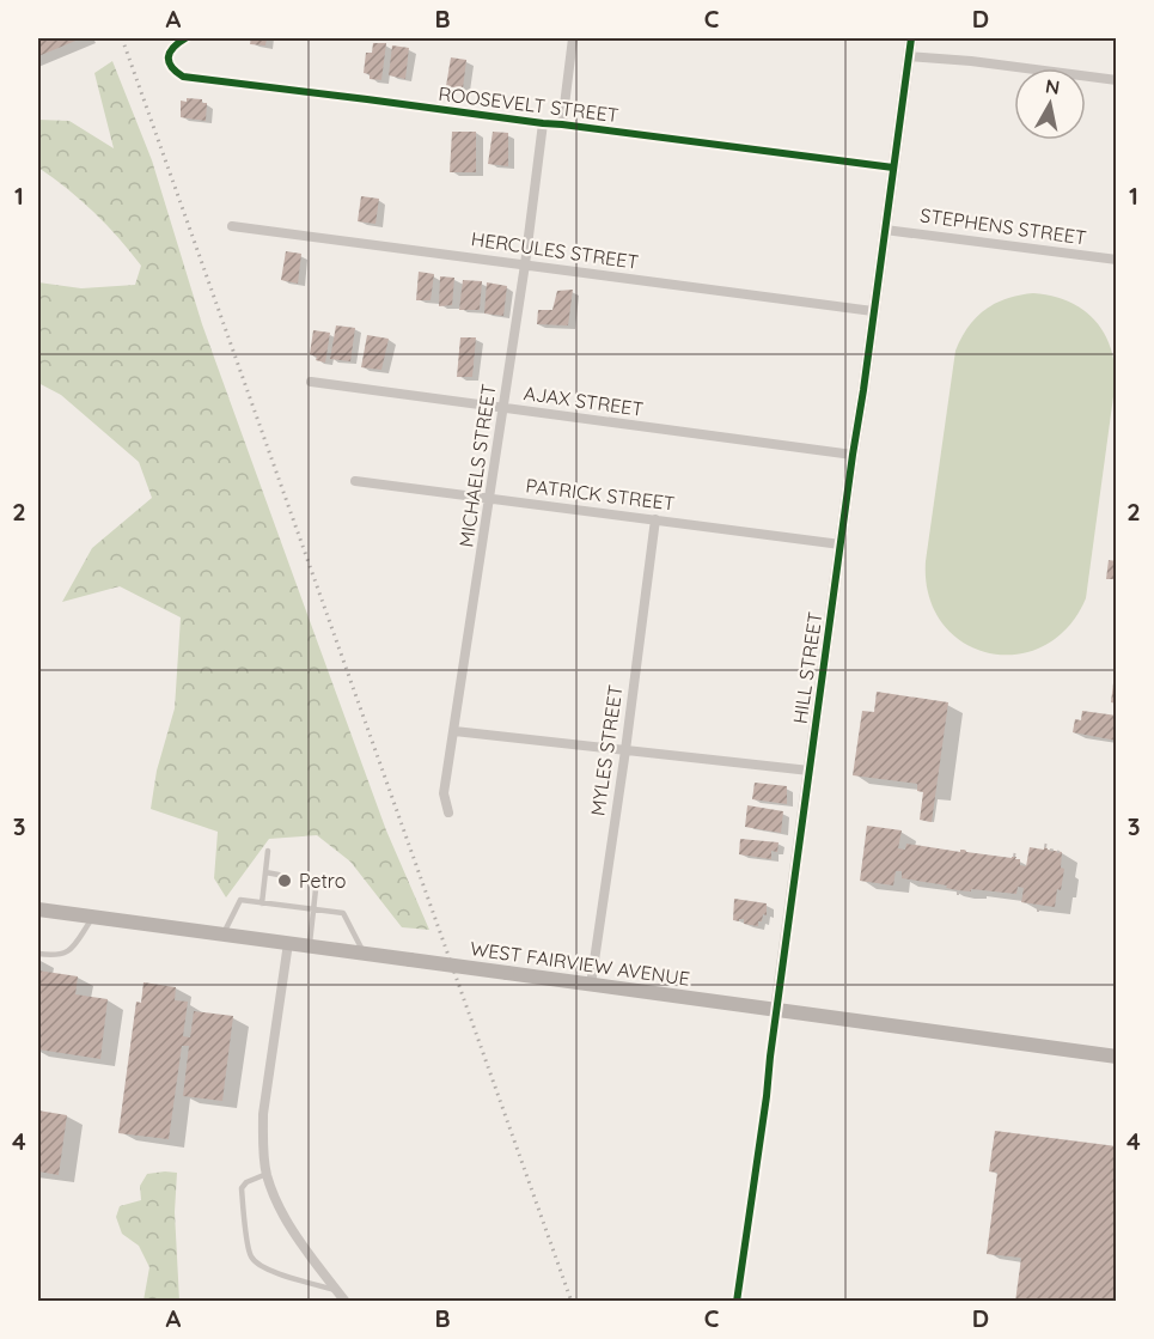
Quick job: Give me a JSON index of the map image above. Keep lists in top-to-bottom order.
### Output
{
  "streets": {
    "main road": ["WEST FAIRVIEW AVENUE"],
    "street": [
      "ROOSEVELT STREET",
      "STEPHENS STREET",
      "HERCULES STREET",
      "AJAX STREET",
      "MICHAELS STREET",
      "PATRICK STREET",
      "HILL STREET",
      "MYLES STREET"
    ]
  },
  "crossings": [
    ["ROOSEVELT STREET", "MICHAELS STREET"],
    ["ROOSEVELT STREET", "HILL STREET"],
    ["STEPHENS STREET", "HILL STREET"],
    ["HERCULES STREET", "MICHAELS STREET"],
    ["HERCULES STREET", "HILL STREET"],
    ["AJAX STREET", "MICHAELS STREET"],
    ["AJAX STREET", "HILL STREET"],
    ["MICHAELS STREET", "PATRICK STREET"],
    ["PATRICK STREET", "HILL STREET"],
    ["PATRICK STREET", "MYLES STREET"],
    ["HILL STREET", "WEST FAIRVIEW AVENUE"],
    ["MYLES STREET", "WEST FAIRVIEW AVENUE"]
  ],
  "places": ["Petro"],
  "north": "top",
  "grid": {
    "columns": [
      "A",
      "B",
      "C",
      "D"
    ],
    "rows": [
      "1",
      "2",
      "3",
      "4"
    ]
  }
}
